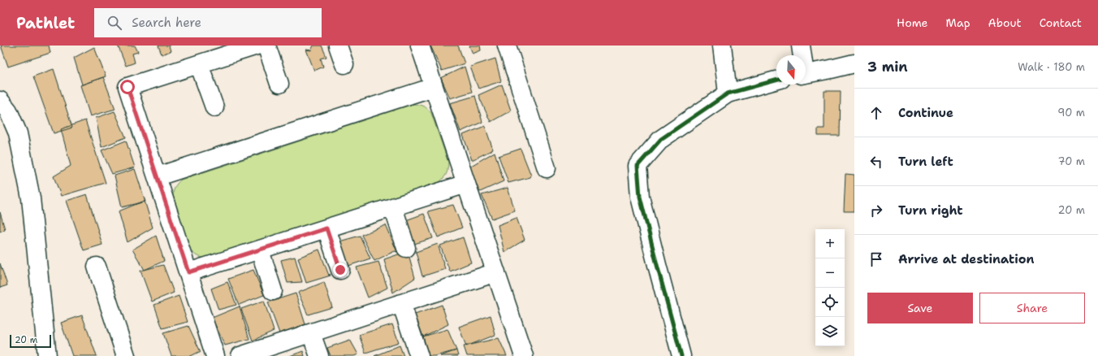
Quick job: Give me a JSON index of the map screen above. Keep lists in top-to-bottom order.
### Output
{
  "scale_bar": "20 m",
  "north": "bottom",
  "page": {
    "header": "Pathlet",
    "search": "Search here",
    "nav": [
      "Home",
      "Map",
      "About",
      "Contact"
    ],
    "heading": ["3 min", "Walk · 180 m"],
    "list": [
      ["Continue", "90 m"],
      ["Turn left", "70 m"],
      ["Turn right", "20 m"],
      "Arrive at destination"
    ],
    "map_buttons": ["+", "−"],
    "buttons": ["Save", "Share"],
    "scale": "20 m"
  }
}
